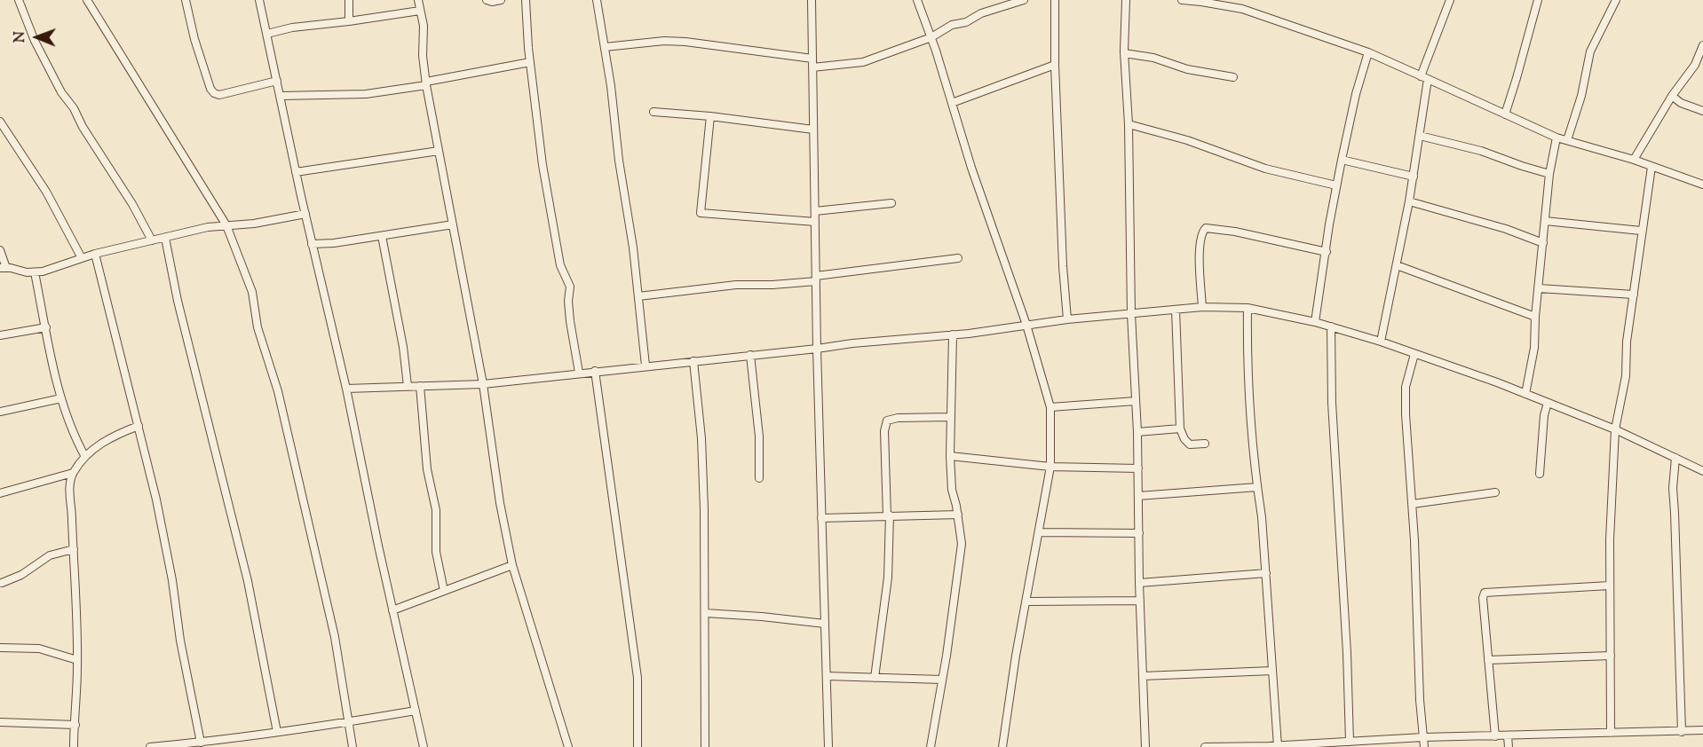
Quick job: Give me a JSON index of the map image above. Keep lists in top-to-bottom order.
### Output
{
  "north": "left"
}
